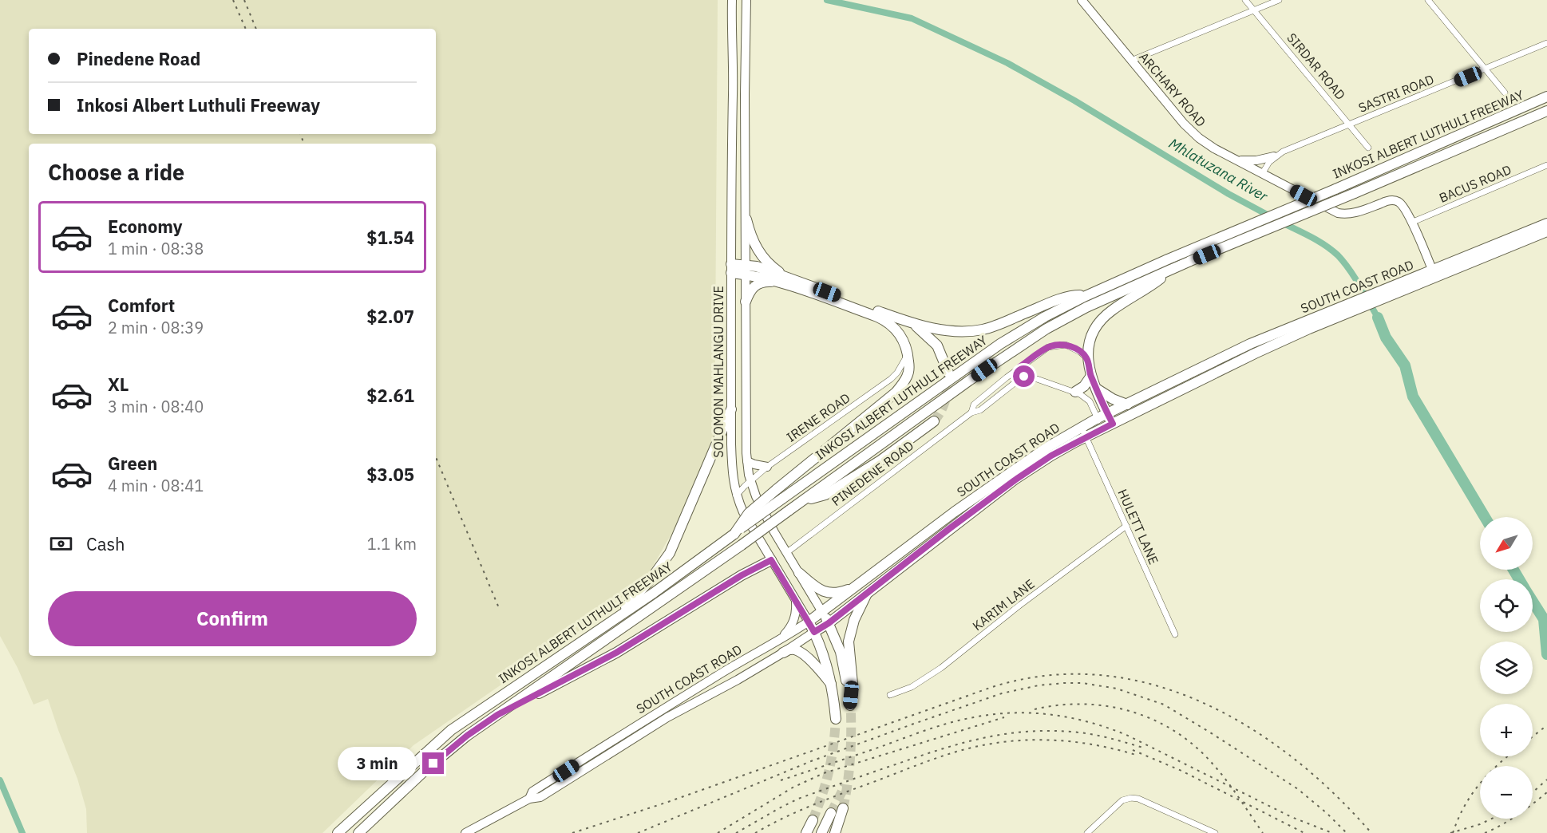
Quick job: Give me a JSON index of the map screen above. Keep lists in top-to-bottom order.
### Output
{
  "streets": {
    "highway": ["INKOSI ALBERT LUTHULI FREEWAY", "SOUTH COAST ROAD", "SOLOMON MAHLANGU DRIVE"],
    "main road": ["ARCHARY ROAD"],
    "street": [
      "SIRDAR ROAD",
      "SASTRI ROAD",
      "BACUS ROAD",
      "IRENE ROAD",
      "PINEDENE ROAD",
      "HULETT LANE",
      "KARIM LANE"
    ]
  },
  "crossings": [
    ["SIRDAR ROAD", "SASTRI ROAD"],
    ["ARCHARY ROAD", "BACUS ROAD"],
    ["SOUTH COAST ROAD", "SOLOMON MAHLANGU DRIVE"],
    ["SOUTH COAST ROAD", "HULETT LANE"],
    ["SOLOMON MAHLANGU DRIVE", "IRENE ROAD"],
    ["SOLOMON MAHLANGU DRIVE", "PINEDENE ROAD"],
    ["HULETT LANE", "KARIM LANE"]
  ],
  "water": ["Mhlatuzana River"],
  "north": "bottom left",
  "page": {
    "banner": ["Pinedene Road", "Inkosi Albert Luthuli Freeway"],
    "heading": "Choose a ride",
    "list": [
      {
        "name": "Economy",
        "note": "1 min · 08:38",
        "value": "$1.54"
      },
      {
        "name": "Comfort",
        "note": "2 min · 08:39",
        "value": "$2.07"
      },
      {
        "name": "XL",
        "note": "3 min · 08:40",
        "value": "$2.61"
      },
      {
        "name": "Green",
        "note": "4 min · 08:41",
        "value": "$3.05"
      }
    ],
    "map_buttons": ["+", "−"],
    "pay": ["Cash", "1.1 km"],
    "buttons": "Confirm",
    "bubble": "3 min"
  }
}
